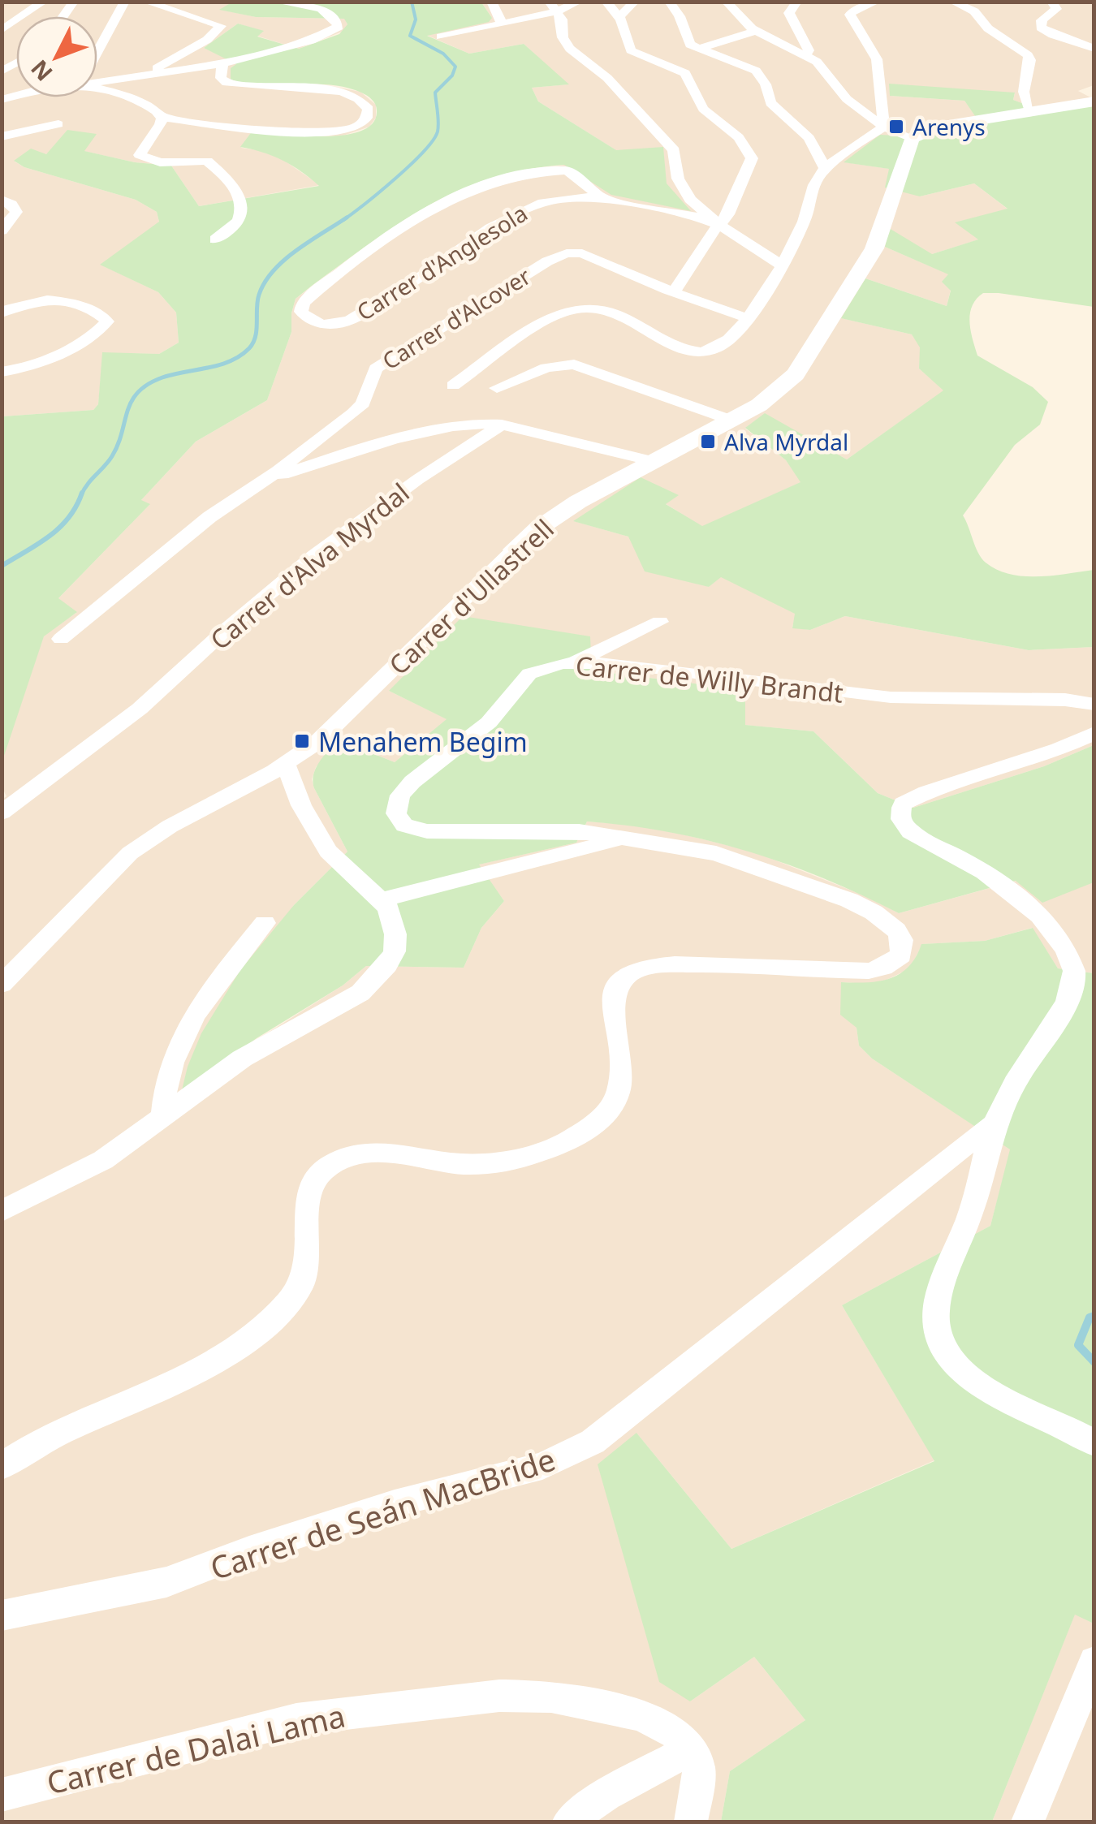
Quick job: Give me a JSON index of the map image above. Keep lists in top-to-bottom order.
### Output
{
  "streets": {
    "street": [
      "Carrer d'Anglesola",
      "Carrer d'Alcover",
      "Carrer d'Alva Myrdal",
      "Carrer d'Ullastrell",
      "Carrer de Willy Brandt",
      "Carrer de Seán MacBride",
      "Carrer de Dalai Lama"
    ]
  },
  "places": {
    "transit": ["Arenys", "Alva Myrdal", "Menahem Begim"]
  },
  "north": "bottom left"
}
